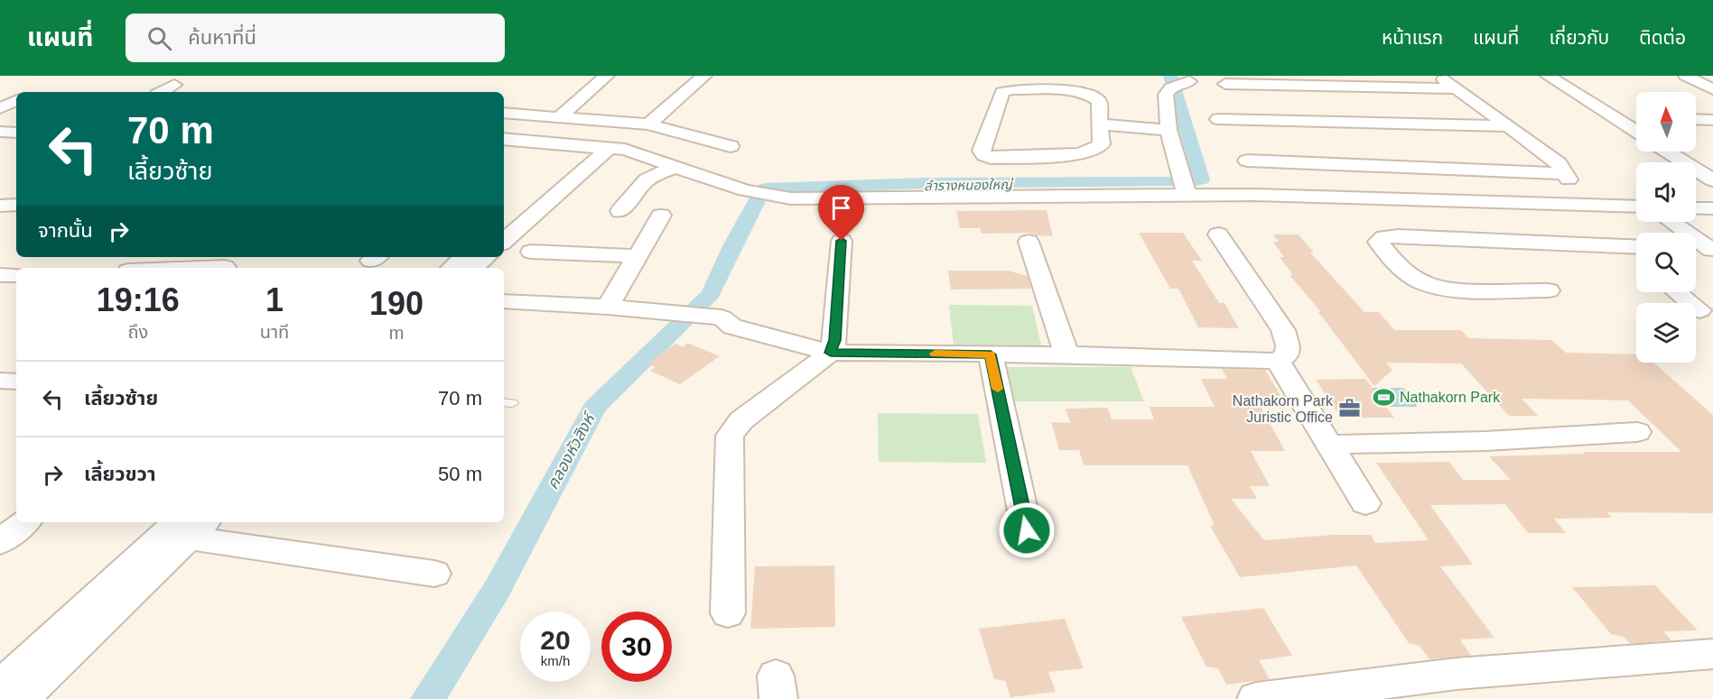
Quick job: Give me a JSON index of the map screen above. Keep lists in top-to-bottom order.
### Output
{
  "water": ["ลำรางหนองใหญ่", "คลองหัวสิงห์"],
  "places": {
    "sports": ["Nathakorn Park"],
    "office": ["Nathakorn Park Juristic Office"]
  },
  "north": "top",
  "page": {
    "header": "แผนที่",
    "search": "ค้นหาที่นี่",
    "nav": [
      "หน้าแรก",
      "แผนที่",
      "เกี่ยวกับ",
      "ติดต่อ"
    ],
    "turn": ["70 m", "เลี้ยวซ้าย"],
    "then": "จากนั้น",
    "eta": [
      "19:16",
      "ถึง",
      "1",
      "นาที",
      "190",
      "m"
    ],
    "list": [
      {
        "name": "เลี้ยวซ้าย",
        "value": "70 m"
      },
      {
        "name": "เลี้ยวขวา",
        "value": "50 m"
      }
    ],
    "speed": "20 km/h",
    "limit": "30"
  }
}
